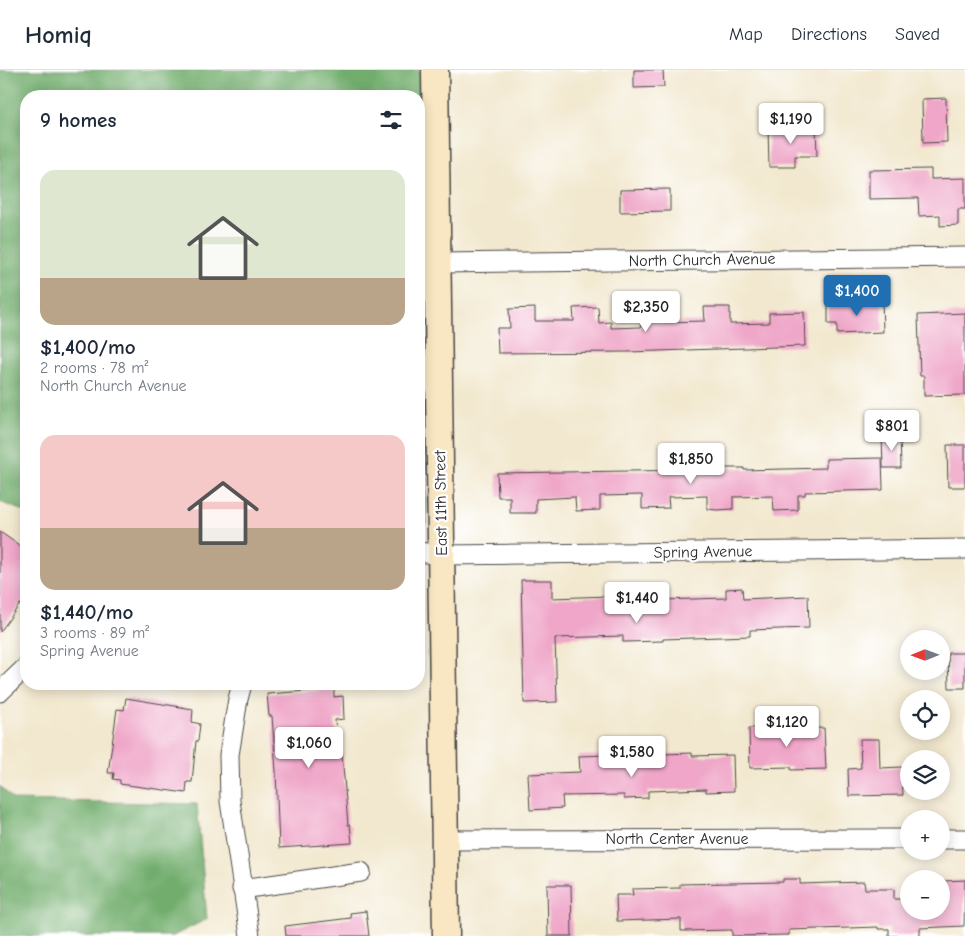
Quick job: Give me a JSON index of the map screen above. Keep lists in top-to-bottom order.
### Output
{
  "streets": {
    "main road": ["East 11th Street"],
    "street": ["North Church Avenue", "Spring Avenue", "North Center Avenue"]
  },
  "crossings": [
    ["North Church Avenue", "East 11th Street"],
    ["East 11th Street", "Spring Avenue"],
    ["East 11th Street", "North Center Avenue"]
  ],
  "north": "left",
  "page": {
    "header": "Homiq",
    "nav": ["Map", "Directions", "Saved"],
    "heading": "9 homes",
    "price": [
      "$1,190",
      "$1,400",
      "$2,350",
      "$801",
      "$1,850",
      "$1,440",
      "$1,120",
      "$1,060",
      "$1,580"
    ],
    "list": [
      {
        "name": "$1,400/mo",
        "note": "2 rooms · 78 m² · North Church Avenue"
      },
      {
        "name": "$1,440/mo",
        "note": "3 rooms · 89 m² · Spring Avenue"
      }
    ],
    "map_buttons": ["+", "−"]
  }
}
